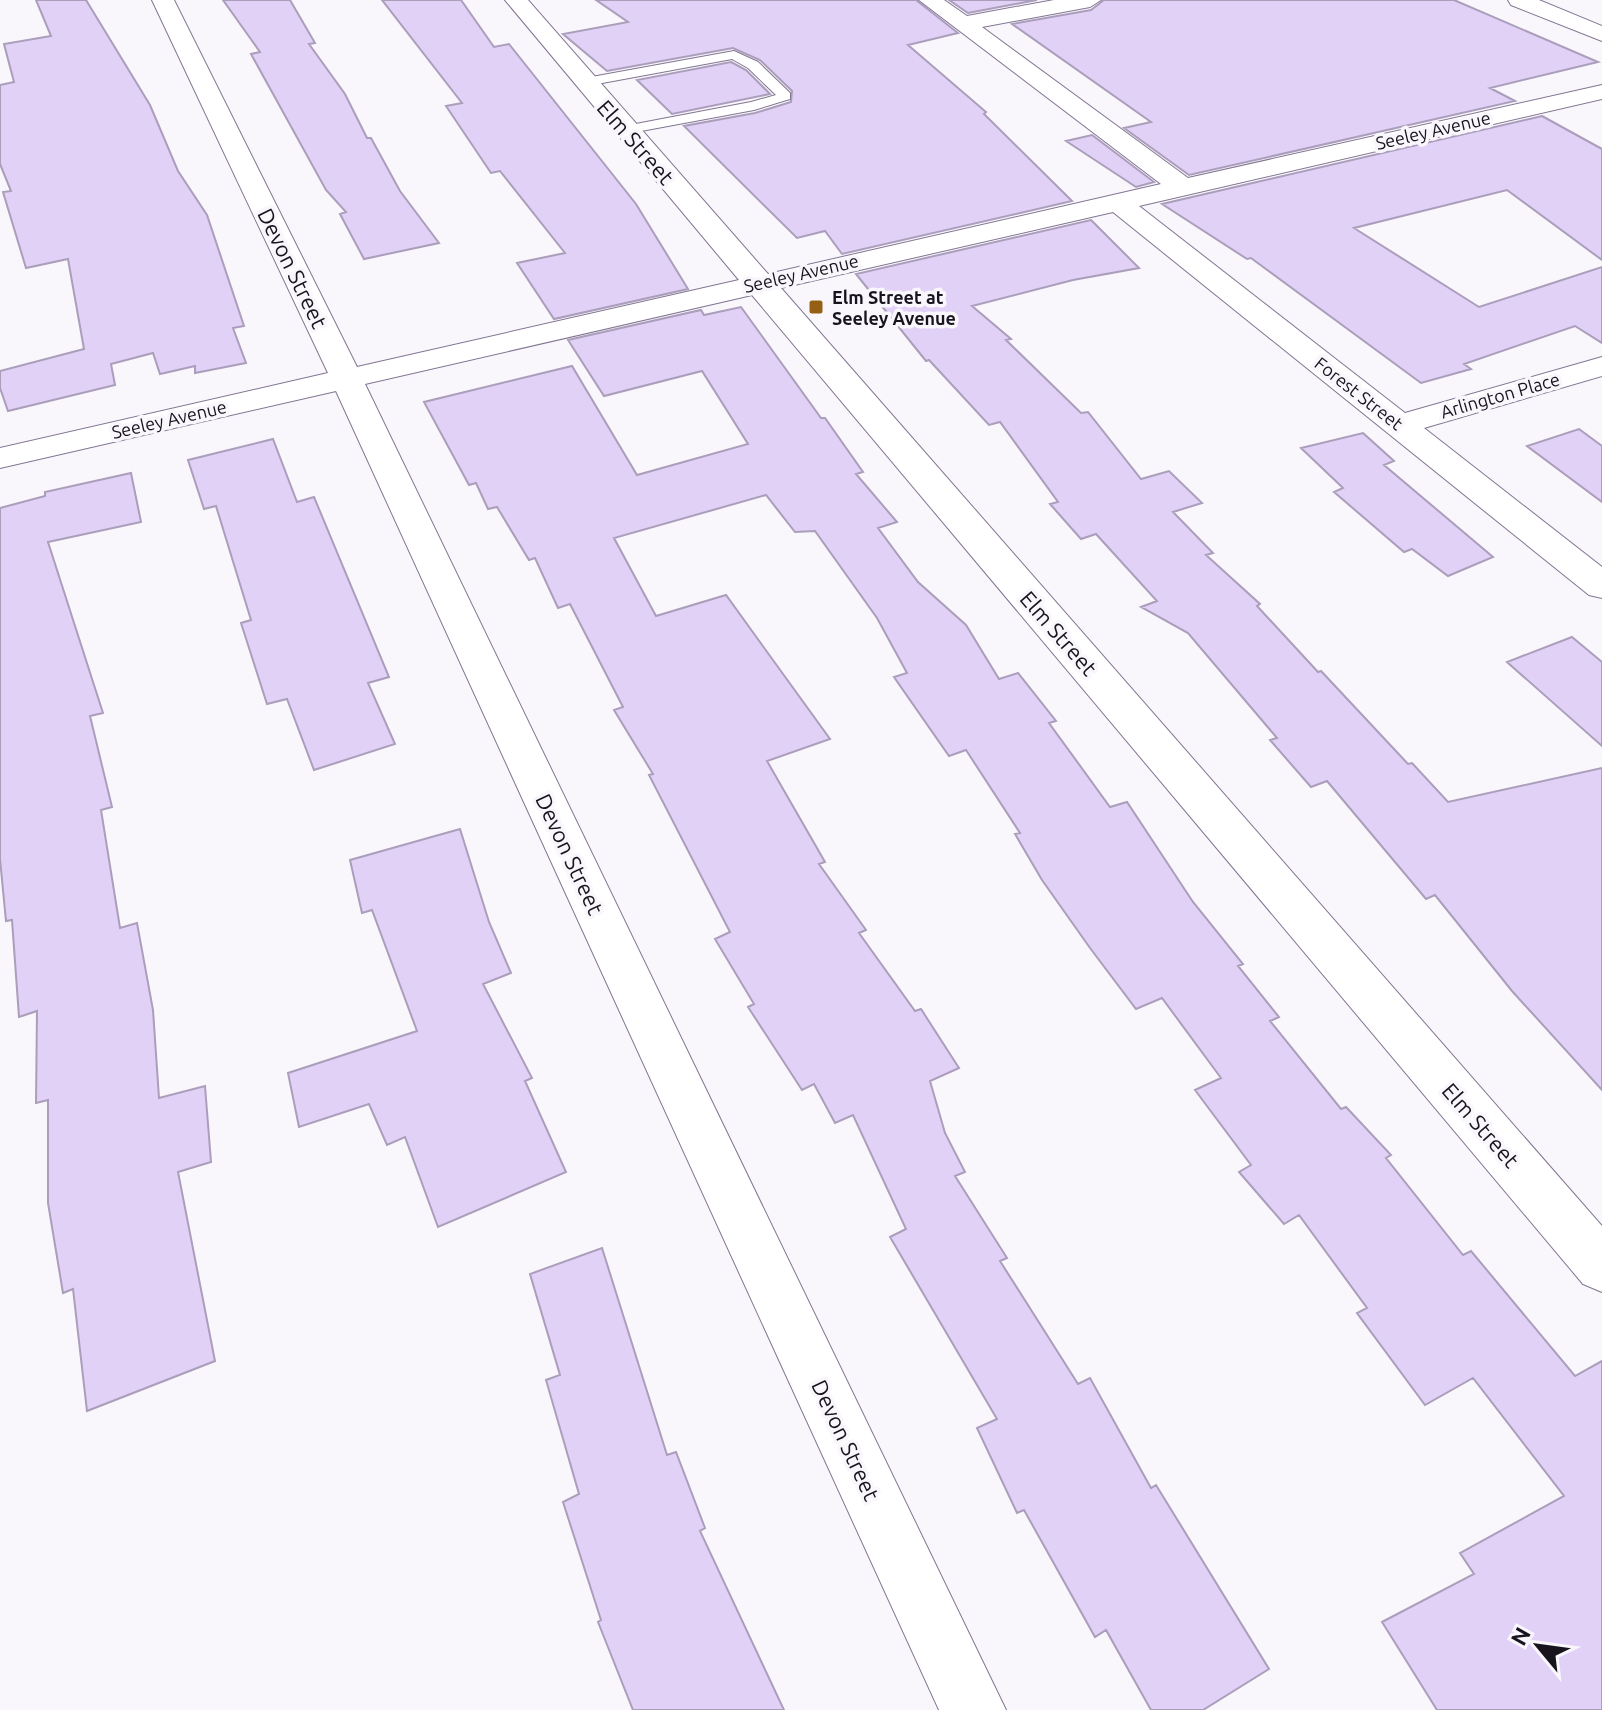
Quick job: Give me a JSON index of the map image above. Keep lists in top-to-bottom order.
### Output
{
  "streets": {
    "street": [
      "Seeley Avenue",
      "Elm Street",
      "Devon Street",
      "Forest Street",
      "Arlington Place"
    ]
  },
  "crossings": [
    ["Seeley Avenue", "Elm Street"],
    ["Seeley Avenue", "Devon Street"],
    ["Seeley Avenue", "Forest Street"],
    ["Forest Street", "Arlington Place"]
  ],
  "places": {
    "transit": ["Elm Street at Seeley Avenue"]
  },
  "north": "top left"
}
